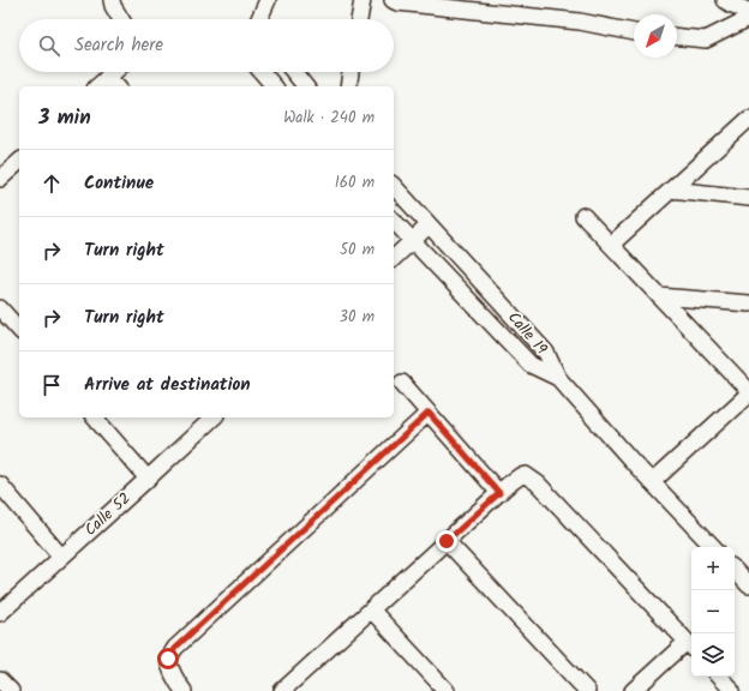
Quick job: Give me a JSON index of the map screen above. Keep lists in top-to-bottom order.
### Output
{
  "streets": {
    "street": ["Calle 19", "Calle 52"]
  },
  "north": "bottom left",
  "page": {
    "search": "Search here",
    "heading": ["3 min", "Walk · 240 m"],
    "list": [
      ["Continue", "160 m"],
      ["Turn right", "50 m"],
      ["Turn right", "30 m"],
      "Arrive at destination"
    ],
    "map_buttons": ["+", "−"]
  }
}
